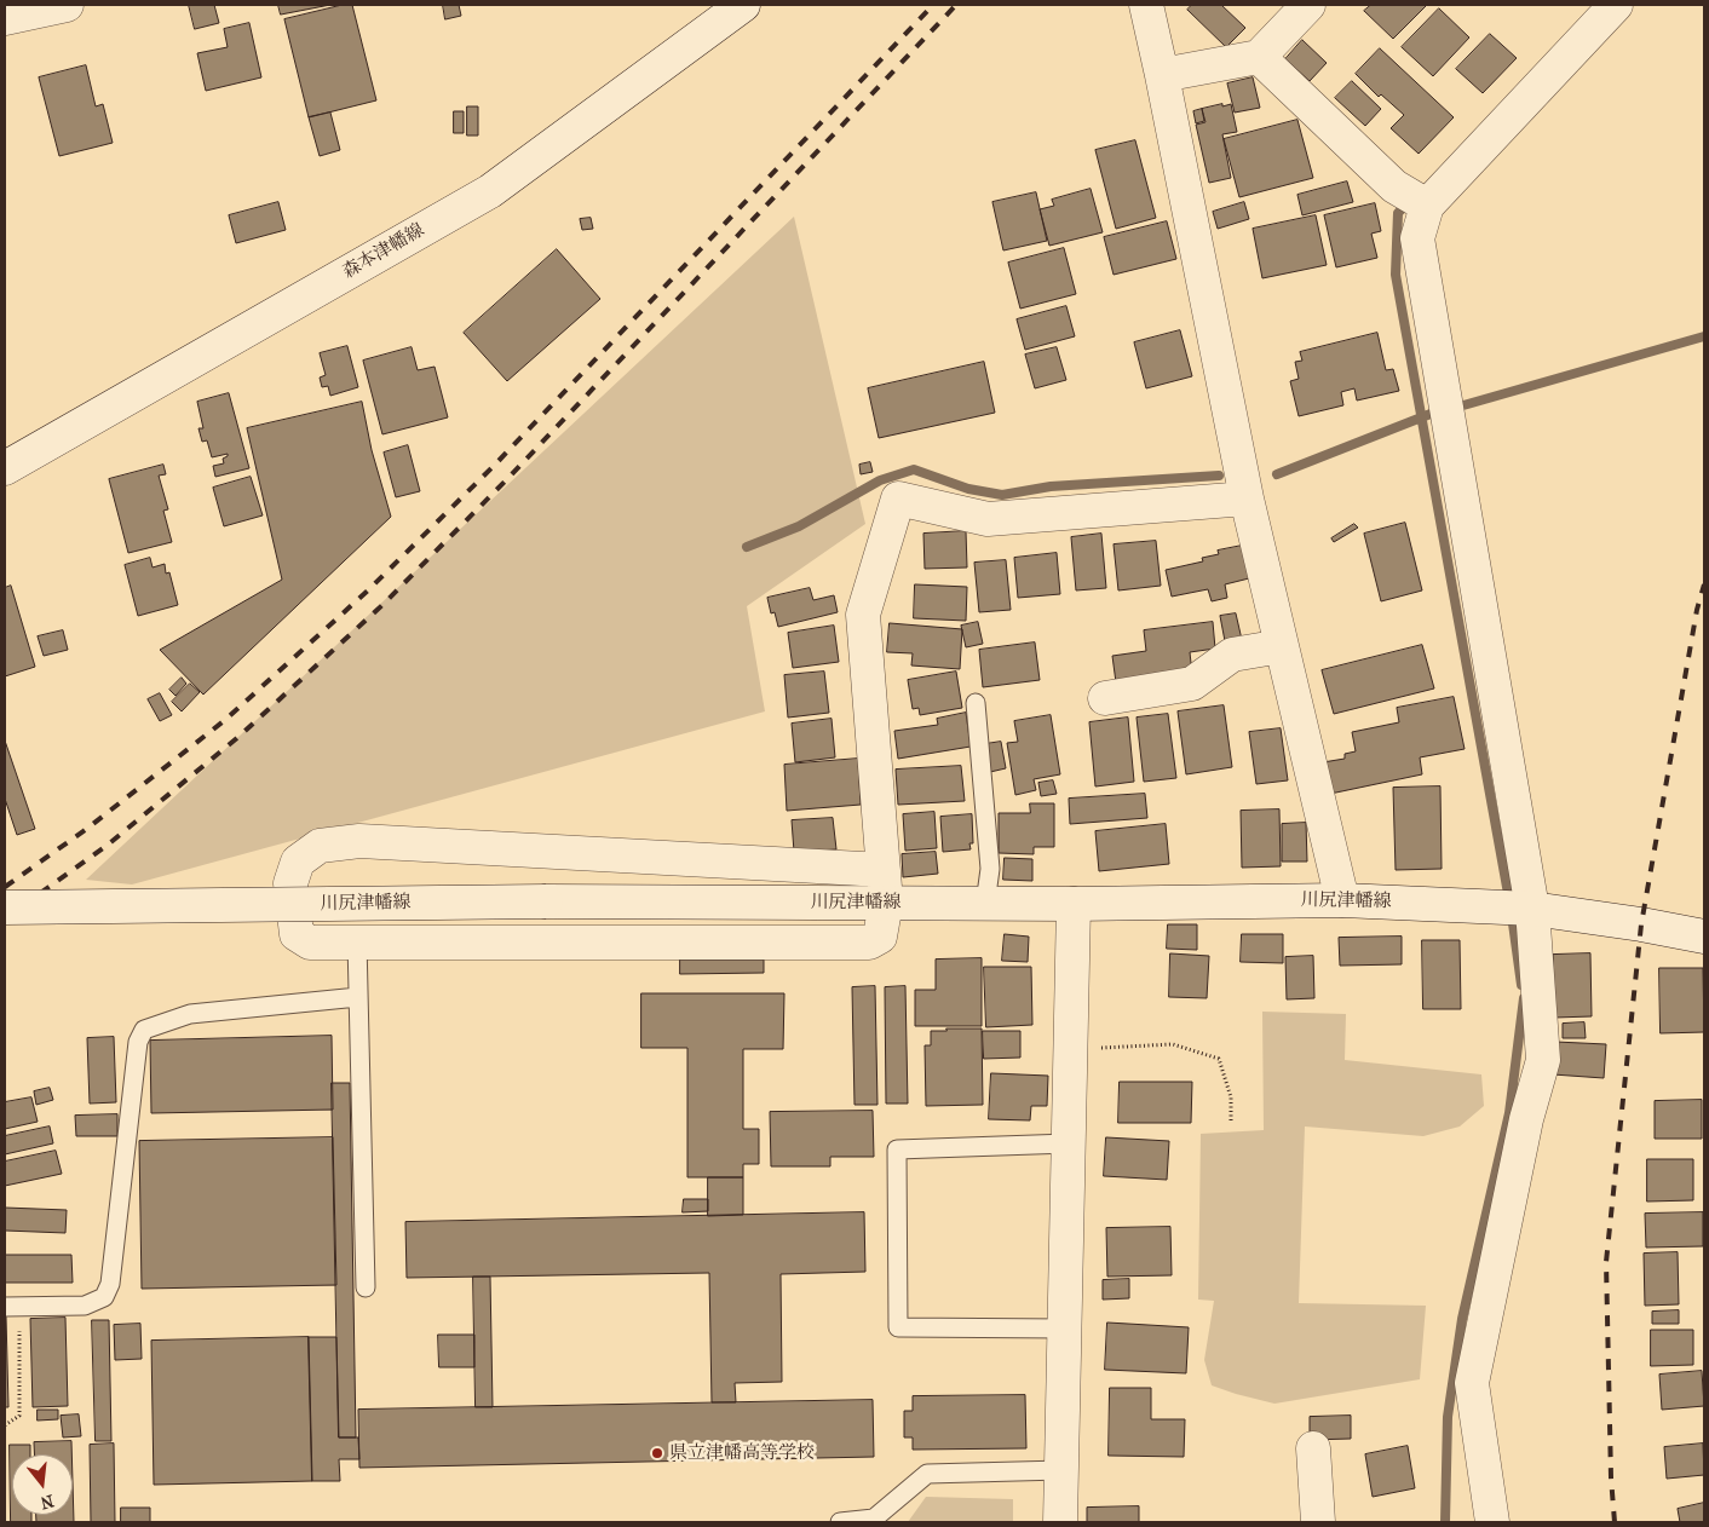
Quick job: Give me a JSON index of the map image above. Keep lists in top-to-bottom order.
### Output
{
  "streets": {
    "street": ["森本津幡線", "川尻津幡線"]
  },
  "places": ["県立津幡高等学校"],
  "north": "bottom"
}
